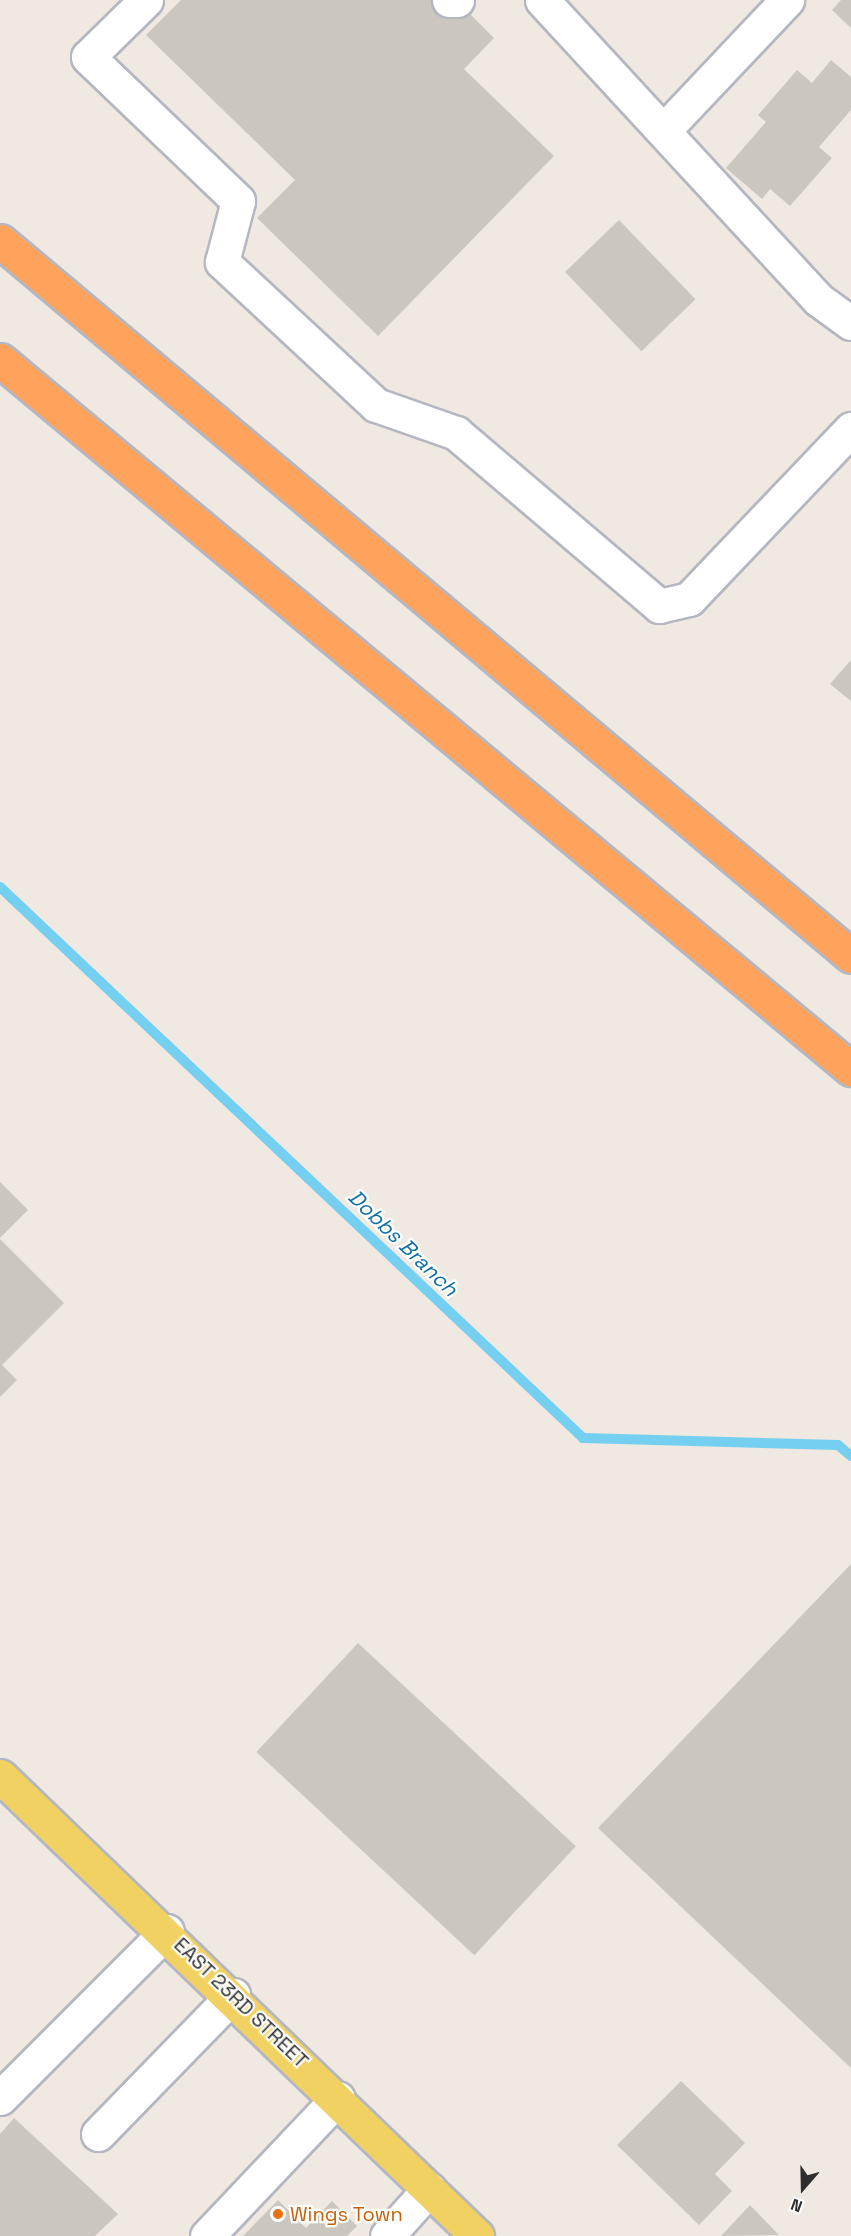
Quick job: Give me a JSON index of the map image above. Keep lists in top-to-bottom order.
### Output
{
  "streets": {
    "main road": ["EAST 23RD STREET"]
  },
  "water": ["Dobbs Branch"],
  "places": ["Wings Town"],
  "north": "bottom"
}
